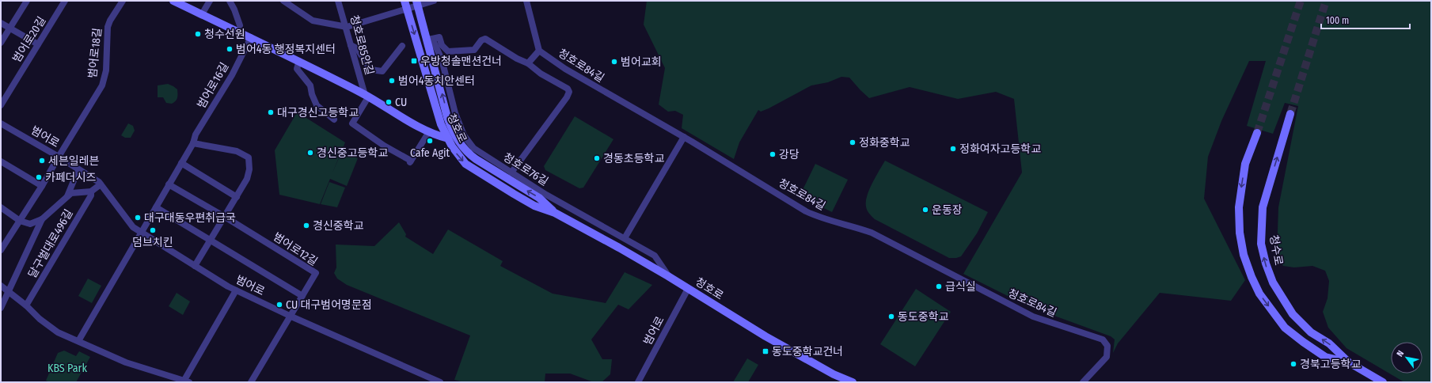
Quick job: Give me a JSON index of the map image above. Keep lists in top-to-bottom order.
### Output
{
  "streets": {
    "main road": ["청호로", "청수로"],
    "street": [
      "범어로20길",
      "청호로85안길",
      "범어로18길",
      "청호로84길",
      "범어로16길",
      "범어로",
      "청호로76길",
      "달구벌대로496길",
      "범어로12길"
    ]
  },
  "crossings": [
    ["범어로18길", "범어로"],
    ["범어로18길", "달구벌대로496길"],
    ["범어로16길", "범어로"],
    ["청호로", "범어로"],
    ["청호로", "청호로76길"],
    ["범어로", "달구벌대로496길"],
    ["범어로", "범어로12길"]
  ],
  "parks": ["KBS Park"],
  "places": {
    "other": [
      "청수선원",
      "범어4동 행정복지센터",
      "범어교회",
      "범어4동치안센터",
      "CU",
      "대구경신고등학교",
      "Cafe Agit",
      "정화중학교",
      "정화여자고등학교",
      "경신중고등학교",
      "강당",
      "경동초등학교",
      "세븐일레븐",
      "카페더시즈",
      "운동장",
      "대구대동우편취급국",
      "경신중학교",
      "덤브치킨",
      "급식실",
      "CU 대구범어명문점",
      "동도중학교",
      "경북고등학교"
    ],
    "transit": ["우방청솔맨션건너", "동도중학교건너"]
  },
  "scale_bar": "100 m",
  "north": "top left"
}
